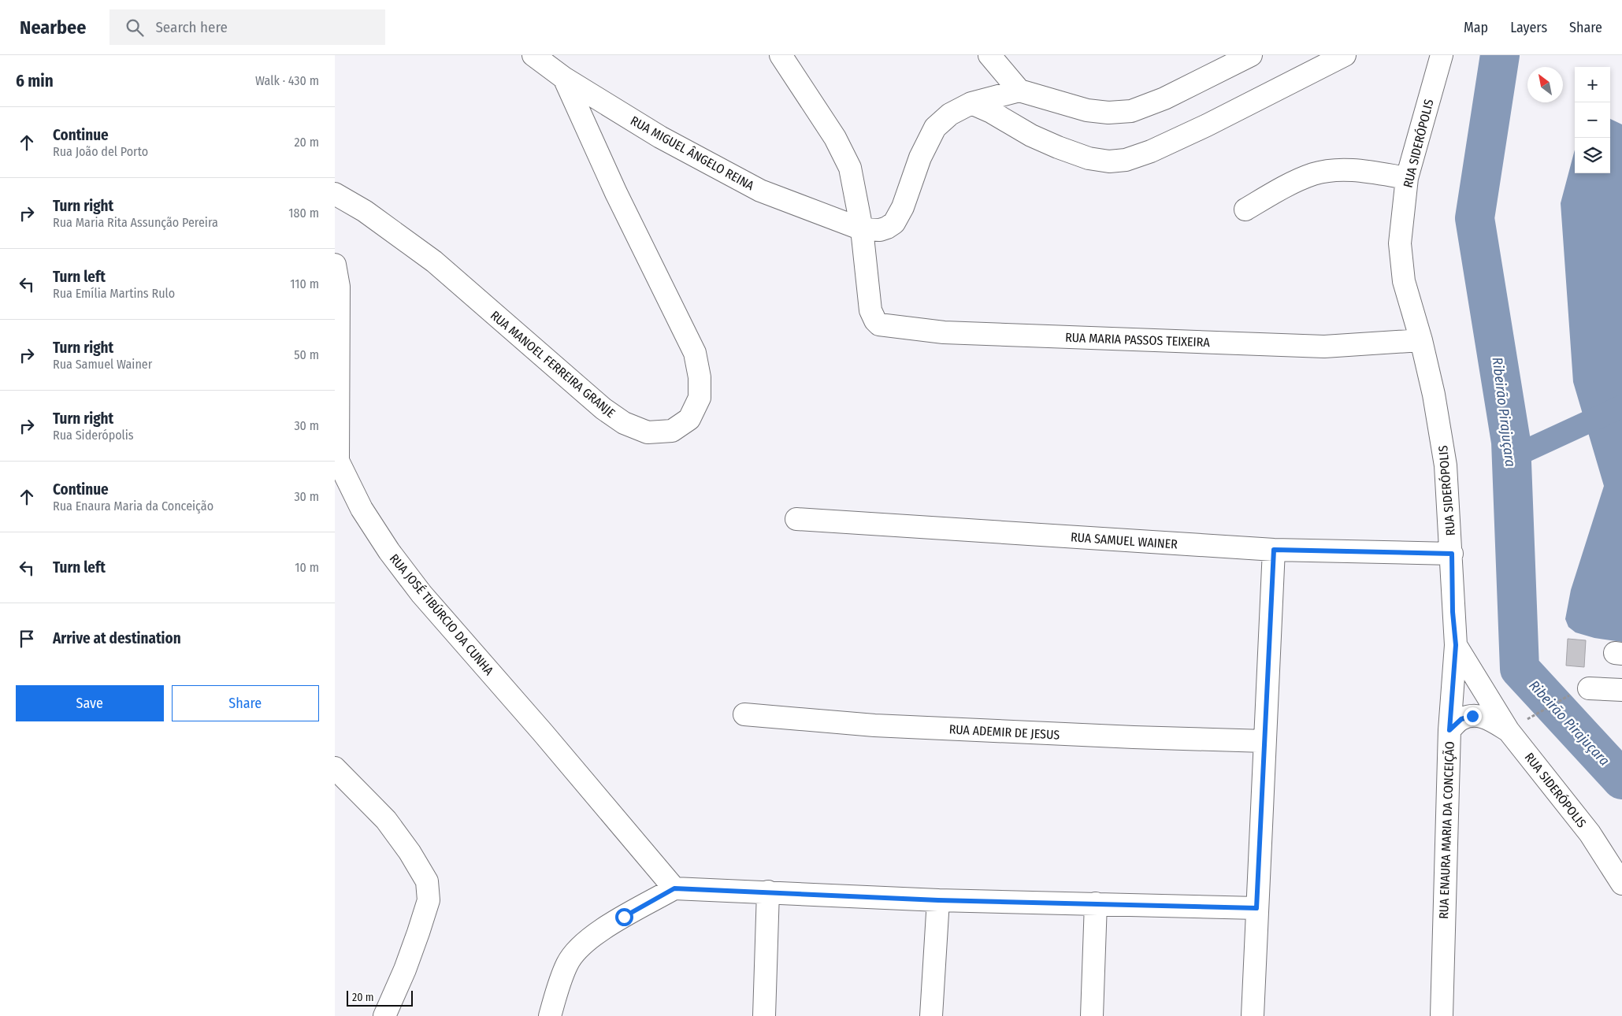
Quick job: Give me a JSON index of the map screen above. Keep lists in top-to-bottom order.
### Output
{
  "streets": {
    "street": [
      "RUA SIDERÓPOLIS",
      "RUA MIGUEL ÂNGELO REINA",
      "RUA MARIA PASSOS TEIXEIRA",
      "RUA MANOEL FERREIRA GRANJE",
      "RUA SAMUEL WAINER",
      "RUA JOSÉ TIBÚRCIO DA CUNHA",
      "RUA ADEMIR DE JESUS",
      "RUA ENAURA MARIA DA CONCEIÇÃO"
    ]
  },
  "crossings": [
    ["RUA SIDERÓPOLIS", "RUA MARIA PASSOS TEIXEIRA"],
    ["RUA SIDERÓPOLIS", "RUA SAMUEL WAINER"],
    ["RUA SIDERÓPOLIS", "RUA ENAURA MARIA DA CONCEIÇÃO"],
    ["RUA MIGUEL ÂNGELO REINA", "RUA MARIA PASSOS TEIXEIRA"],
    ["RUA MIGUEL ÂNGELO REINA", "RUA MANOEL FERREIRA GRANJE"]
  ],
  "water": ["Ribeirão Pirajuçara"],
  "scale_bar": "20 m",
  "north": "top left",
  "page": {
    "header": "Nearbee",
    "search": "Search here",
    "nav": ["Map", "Layers", "Share"],
    "heading": ["6 min", "Walk · 430 m"],
    "map_buttons": ["+", "−"],
    "list": [
      ["Continue", "Rua João del Porto", "20 m"],
      ["Turn right", "Rua Maria Rita Assunção Pereira", "180 m"],
      ["Turn left", "Rua Emília Martins Rulo", "110 m"],
      ["Turn right", "Rua Samuel Wainer", "50 m"],
      ["Turn right", "Rua Siderópolis", "30 m"],
      ["Continue", "Rua Enaura Maria da Conceição", "30 m"],
      ["Turn left", "10 m"],
      "Arrive at destination"
    ],
    "buttons": ["Save", "Share"],
    "scale": "20 m"
  }
}
